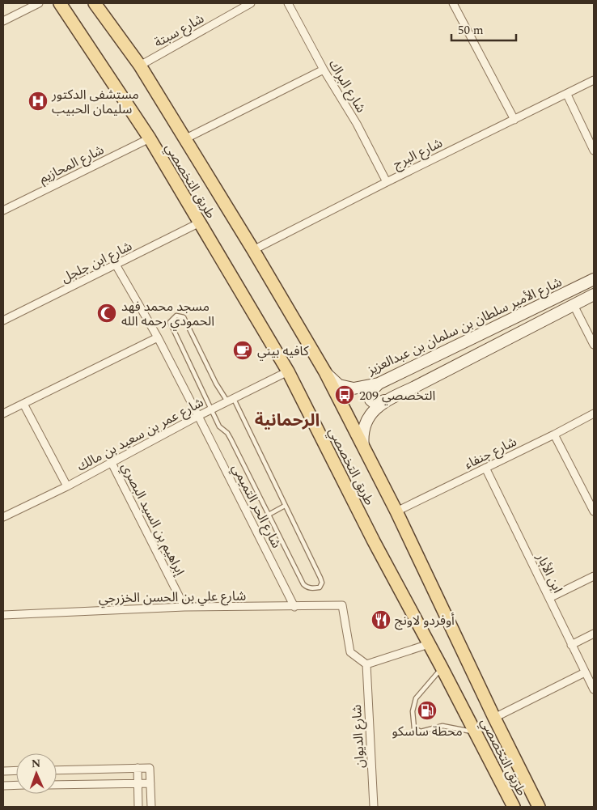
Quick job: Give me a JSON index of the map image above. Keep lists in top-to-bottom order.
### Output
{
  "streets": {
    "main road": ["طريق التخصصي"],
    "street": [
      "شارع سبتة",
      "شارع البراك",
      "شارع البرج",
      "شارع المحازيم",
      "شارع ابن جلجل",
      "شارع الأمير سلطان بن سلمان بن عبدالعزيز",
      "شارع عمر بن سعيد بن مالك",
      "شارع جنفاء",
      "شارع الحر التميمي",
      "إبراهيم بن السيد البصري",
      "ابن الأبار",
      "شارع علي بن الحسن الخزرجي",
      "شارع الديوان"
    ]
  },
  "crossings": [
    ["شارع سبتة", "طريق التخصصي"],
    ["شارع البراك", "شارع البرج"],
    ["شارع البرج", "طريق التخصصي"],
    ["شارع المحازيم", "طريق التخصصي"],
    ["طريق التخصصي", "شارع ابن جلجل"],
    ["طريق التخصصي", "شارع الأمير سلطان بن سلمان بن عبدالعزيز"],
    ["طريق التخصصي", "شارع عمر بن سعيد بن مالك"],
    ["طريق التخصصي", "شارع جنفاء"],
    ["شارع ابن جلجل", "شارع الحر التميمي"],
    ["شارع عمر بن سعيد بن مالك", "شارع الحر التميمي"],
    ["شارع عمر بن سعيد بن مالك", "إبراهيم بن السيد البصري"],
    ["شارع جنفاء", "ابن الأبار"],
    ["شارع الحر التميمي", "شارع علي بن الحسن الخزرجي"],
    ["إبراهيم بن السيد البصري", "شارع علي بن الحسن الخزرجي"],
    ["شارع علي بن الحسن الخزرجي", "شارع الديوان"]
  ],
  "districts": ["الرحمانية"],
  "places": {
    "hospital": ["مستشفى الدكتور سليمان الحبيب"],
    "mosque": ["مسجد محمد فهد الحمودي رحمه الله"],
    "cafe": ["كافيه بيني"],
    "bus stop": ["التخصصي 209"],
    "restaurant": ["أوفردو لاونج"],
    "fuel station": ["محطة ساسكو"]
  },
  "scale_bar": "50 m",
  "north": "top"
}
